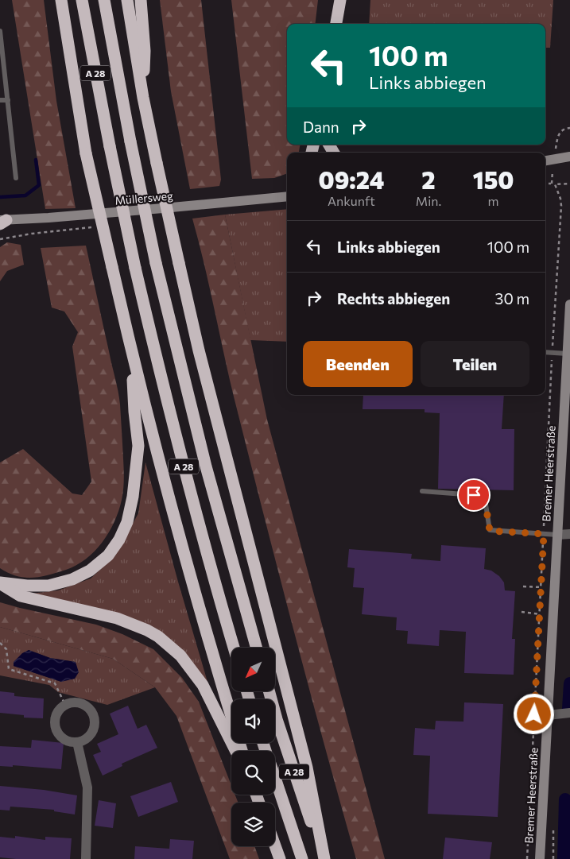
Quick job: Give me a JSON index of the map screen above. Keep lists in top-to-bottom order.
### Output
{
  "streets": {
    "highway": ["A 28"],
    "street": ["Müllersweg", "Bremer Heerstraße"]
  },
  "north": "bottom left",
  "page": {
    "turn": ["100 m", "Links abbiegen"],
    "then": "Dann",
    "eta": [
      "09:24",
      "Ankunft",
      "2",
      "Min.",
      "150",
      "m"
    ],
    "list": [
      {
        "name": "Links abbiegen",
        "value": "100 m"
      },
      {
        "name": "Rechts abbiegen",
        "value": "30 m"
      }
    ],
    "buttons": ["Beenden", "Teilen"]
  }
}
